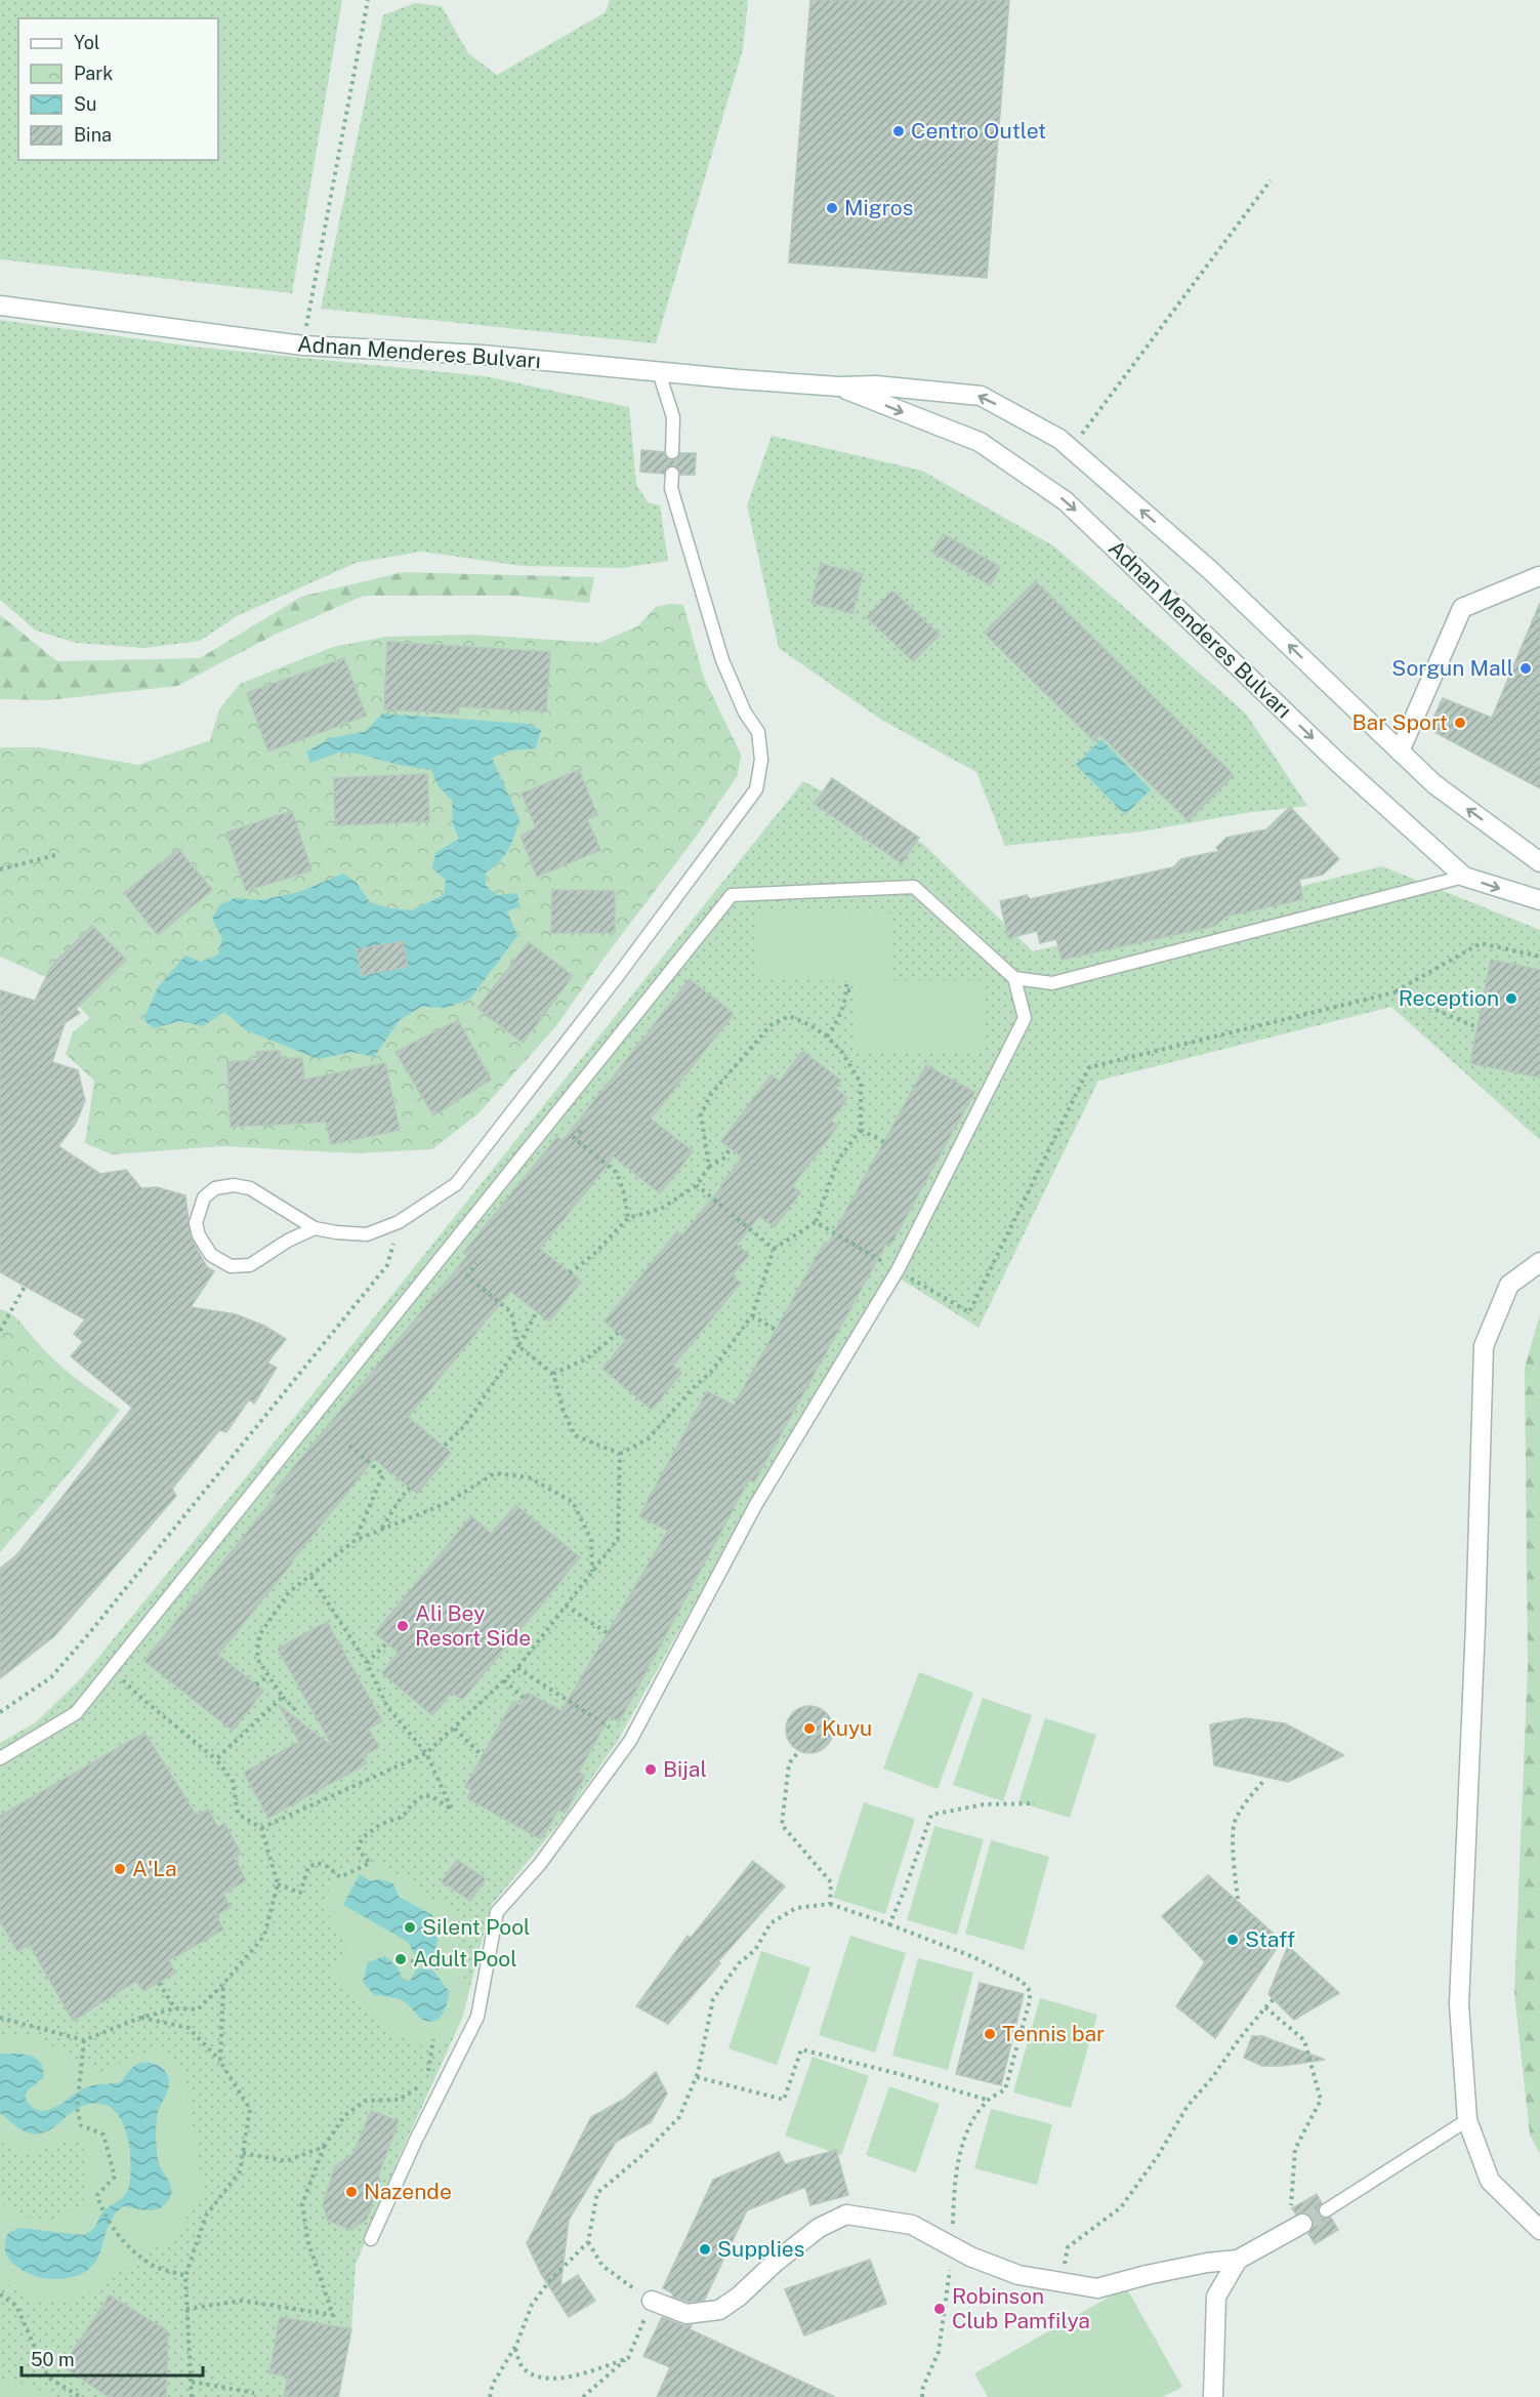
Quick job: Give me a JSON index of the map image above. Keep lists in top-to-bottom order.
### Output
{
  "streets": {
    "main road": ["Adnan Menderes Bulvarı"]
  },
  "places": [
    "Centro Outlet",
    "Migros",
    "Sorgun Mall",
    "Bar Sport",
    "Reception",
    "Ali Bey Resort Side",
    "Kuyu",
    "Bijal",
    "A'La",
    "Silent Pool",
    "Staff",
    "Adult Pool",
    "Tennis bar",
    "Nazende",
    "Supplies",
    "Robinson Club Pamfilya"
  ],
  "legend": [
    "Yol",
    "Park",
    "Su",
    "Bina"
  ],
  "scale_bar": "50 m"
}
